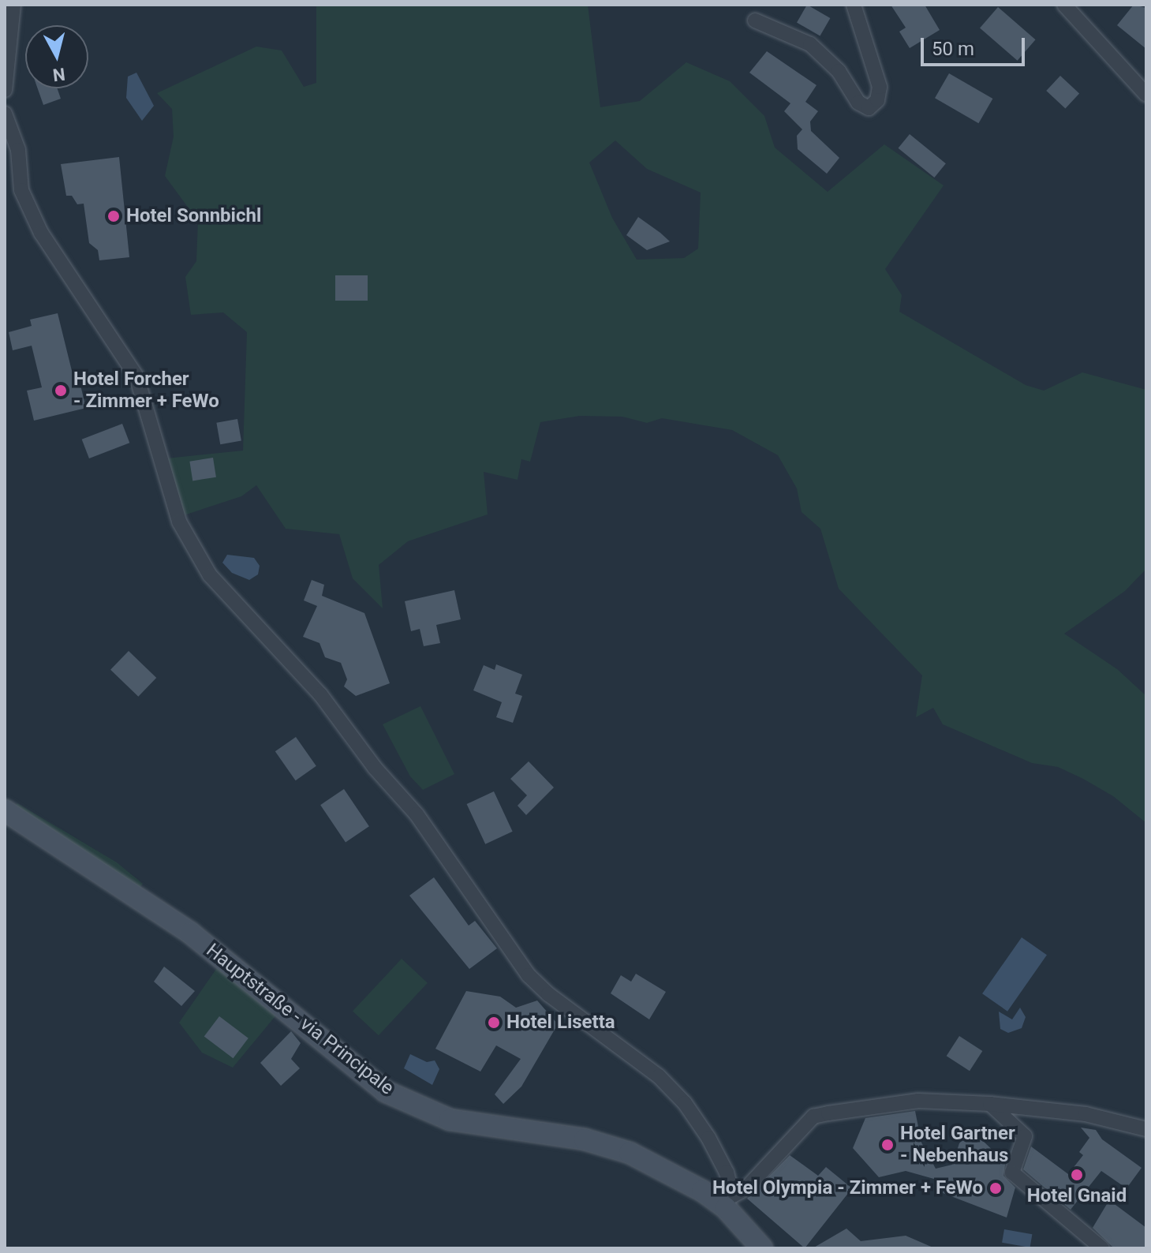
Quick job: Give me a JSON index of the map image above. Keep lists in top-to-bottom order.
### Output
{
  "streets": {
    "street": ["Hauptstraße - via Principale"]
  },
  "places": [
    "Hotel Sonnbichl",
    "Hotel Forcher - Zimmer + FeWo",
    "Hotel Lisetta",
    "Hotel Gartner - Nebenhaus",
    "Hotel Gnaid",
    "Hotel Olympia - Zimmer + FeWo"
  ],
  "scale_bar": "50 m",
  "north": "bottom"
}
